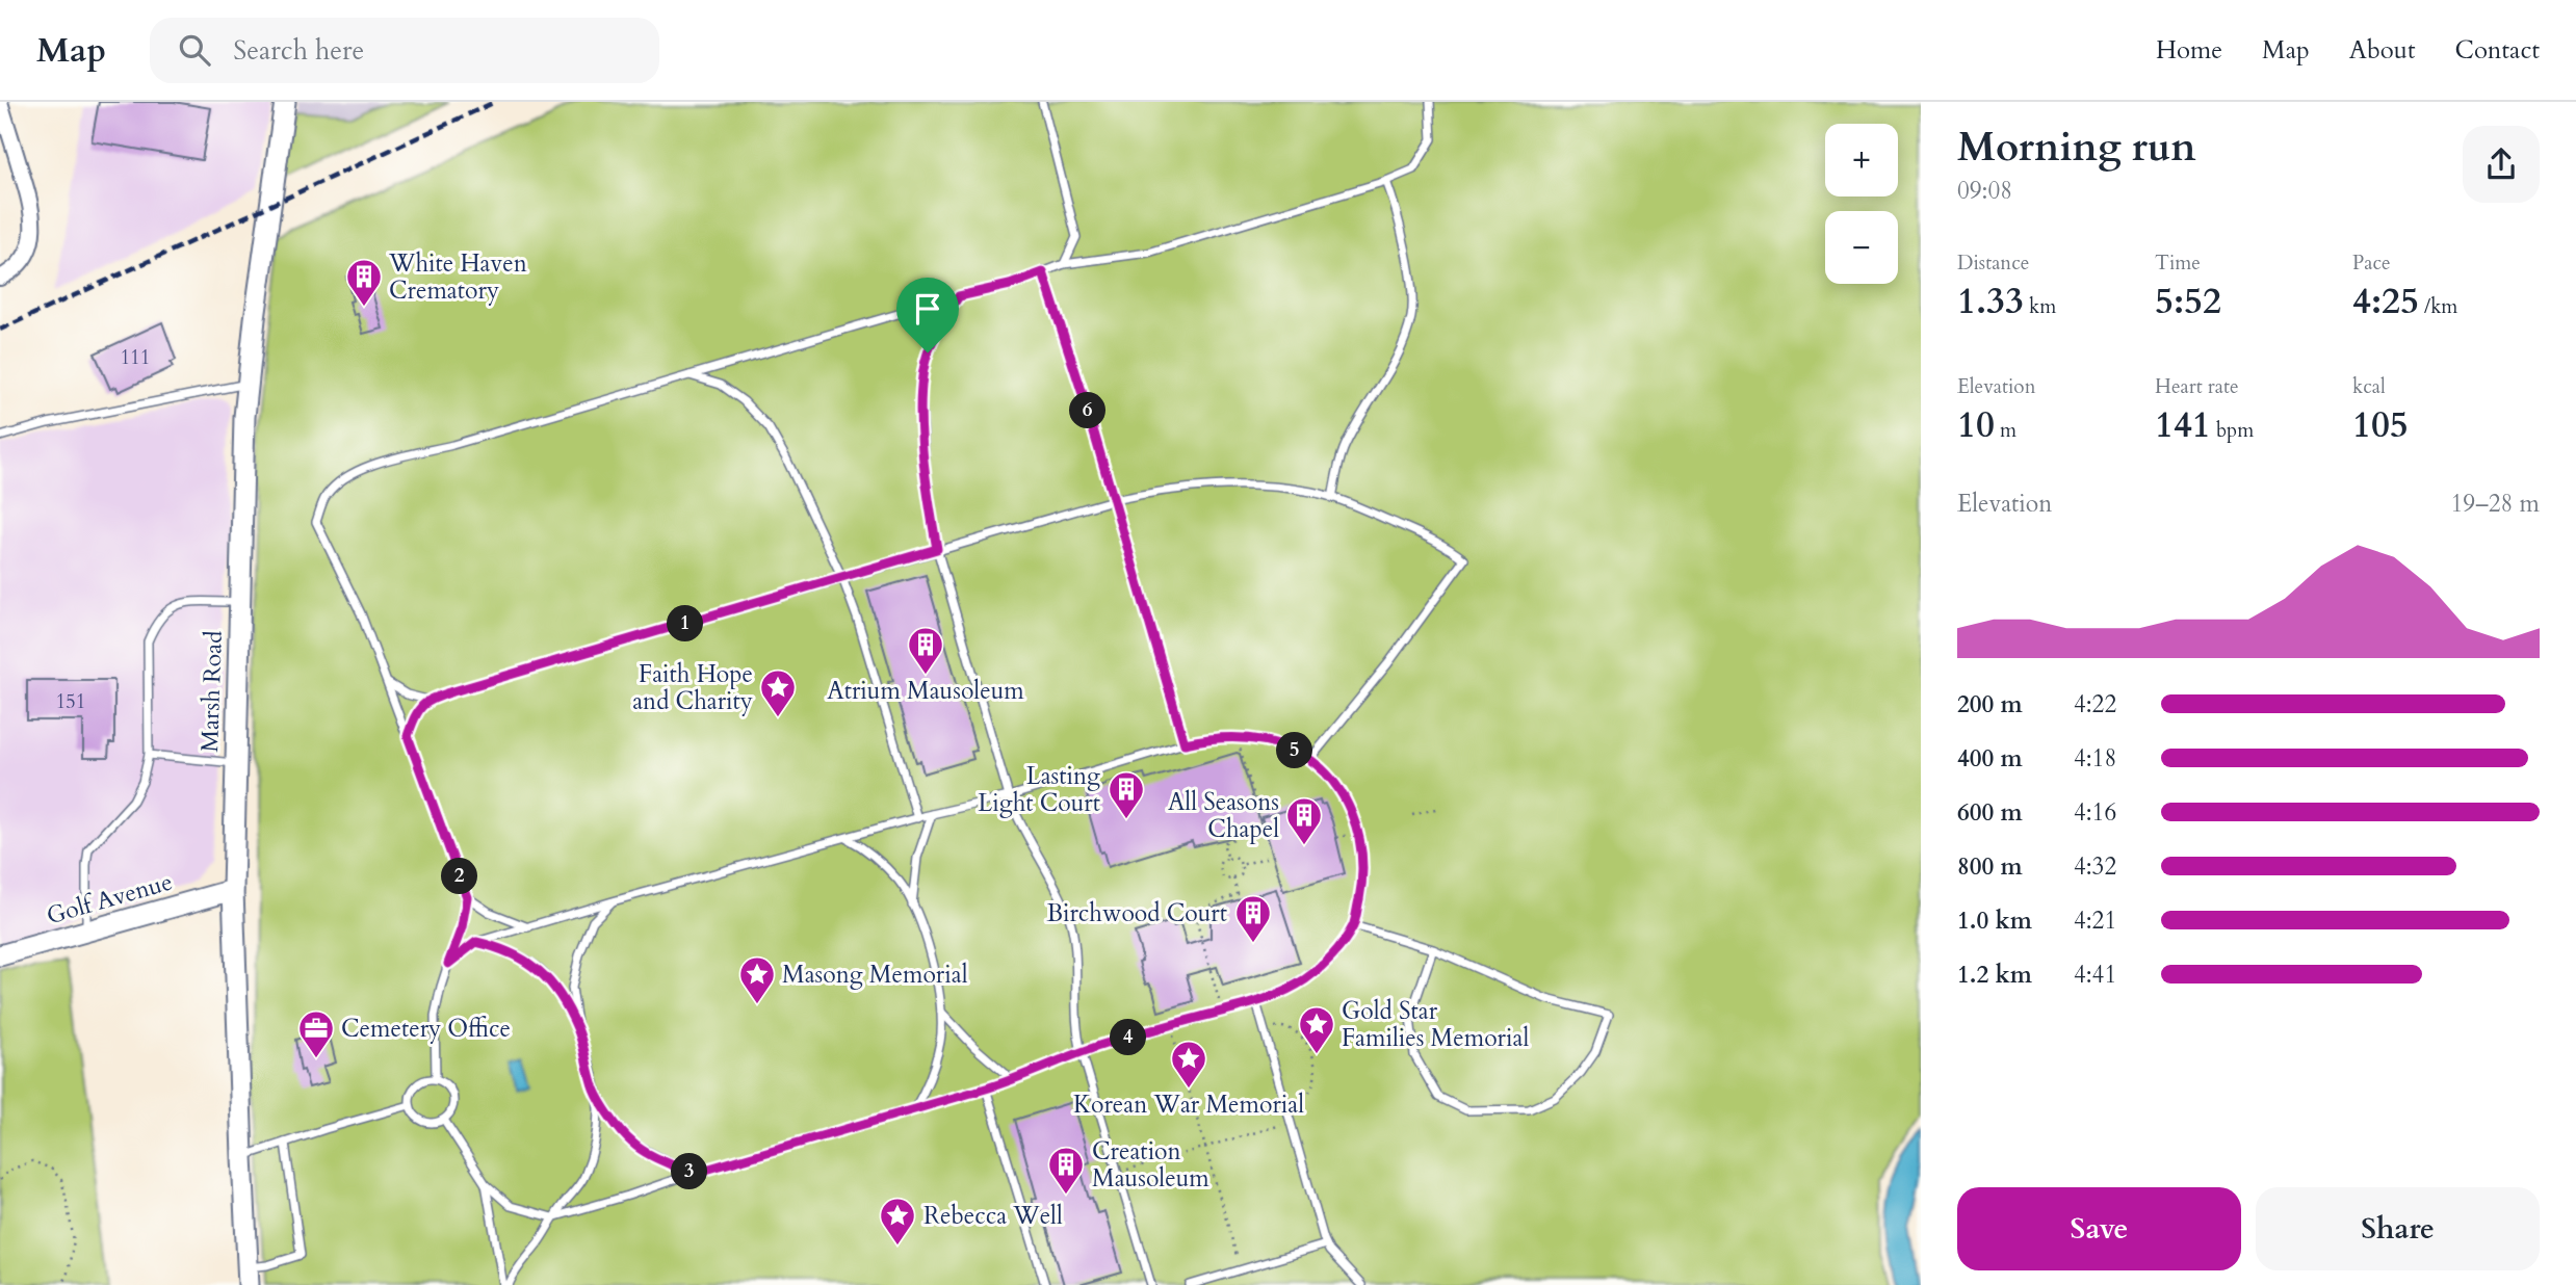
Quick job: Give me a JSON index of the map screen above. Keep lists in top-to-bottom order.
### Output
{
  "streets": {
    "street": ["Marsh Road", "Golf Avenue"]
  },
  "crossings": [
    ["Marsh Road", "Golf Avenue"]
  ],
  "places": {
    "building": [
      "White Haven Crematory",
      "Atrium Mausoleum",
      "Lasting Light Court",
      "All Seasons Chapel",
      "Birchwood Court",
      "Creation Mausoleum"
    ],
    "place": [
      "Faith Hope and Charity",
      "Masong Memorial",
      "Gold Star Families Memorial",
      "Korean War Memorial",
      "Rebecca Well"
    ],
    "office": ["Cemetery Office"]
  },
  "house_numbers": ["111", "151"],
  "page": {
    "header": "Map",
    "search": "Search here",
    "nav": [
      "Home",
      "Map",
      "About",
      "Contact"
    ],
    "heading": ["Morning run", "09:08"],
    "map_buttons": ["+", "−"],
    "stats": [
      ["Distance", "1.33 km"],
      ["Time", "5:52"],
      ["Pace", "4:25 /km"],
      ["Elevation", "10 m"],
      ["Heart rate", "141 bpm"],
      ["kcal", "105"]
    ],
    "pins": [
      "6",
      "1",
      "5",
      "2",
      "4",
      "3"
    ],
    "chart": ["Elevation", "19–28 m"],
    "list": [
      {
        "name": "200 m",
        "note": "4:22"
      },
      {
        "name": "400 m",
        "note": "4:18"
      },
      {
        "name": "600 m",
        "note": "4:16"
      },
      {
        "name": "800 m",
        "note": "4:32"
      },
      {
        "name": "1.0 km",
        "note": "4:21"
      },
      {
        "name": "1.2 km",
        "note": "4:41"
      }
    ],
    "buttons": ["Save", "Share"]
  }
}
